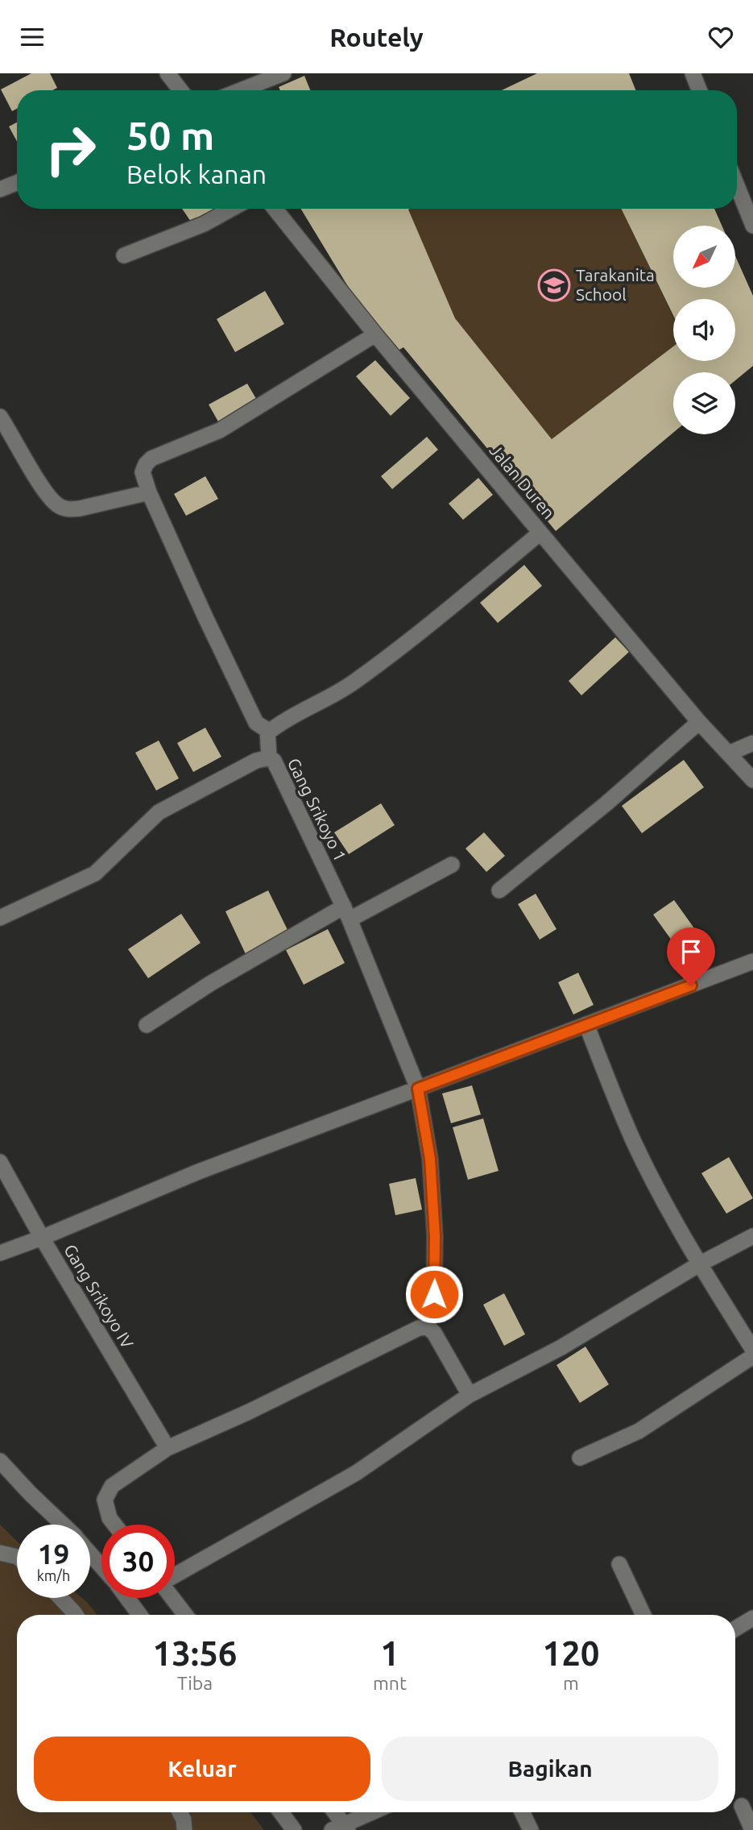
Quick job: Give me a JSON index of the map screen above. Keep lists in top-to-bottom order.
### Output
{
  "streets": {
    "street": ["Jalan Duren", "Gang Srikoyo 1", "Gang Srikoyo IV"]
  },
  "places": {
    "school or university": ["Tarakanita School"]
  },
  "north": "bottom left",
  "page": {
    "header": "Routely",
    "turn": ["50 m", "Belok kanan"],
    "speed": "19 km/h",
    "limit": "30",
    "eta": [
      "13:56",
      "Tiba",
      "1",
      "mnt",
      "120",
      "m"
    ],
    "buttons": ["Keluar", "Bagikan"]
  }
}
